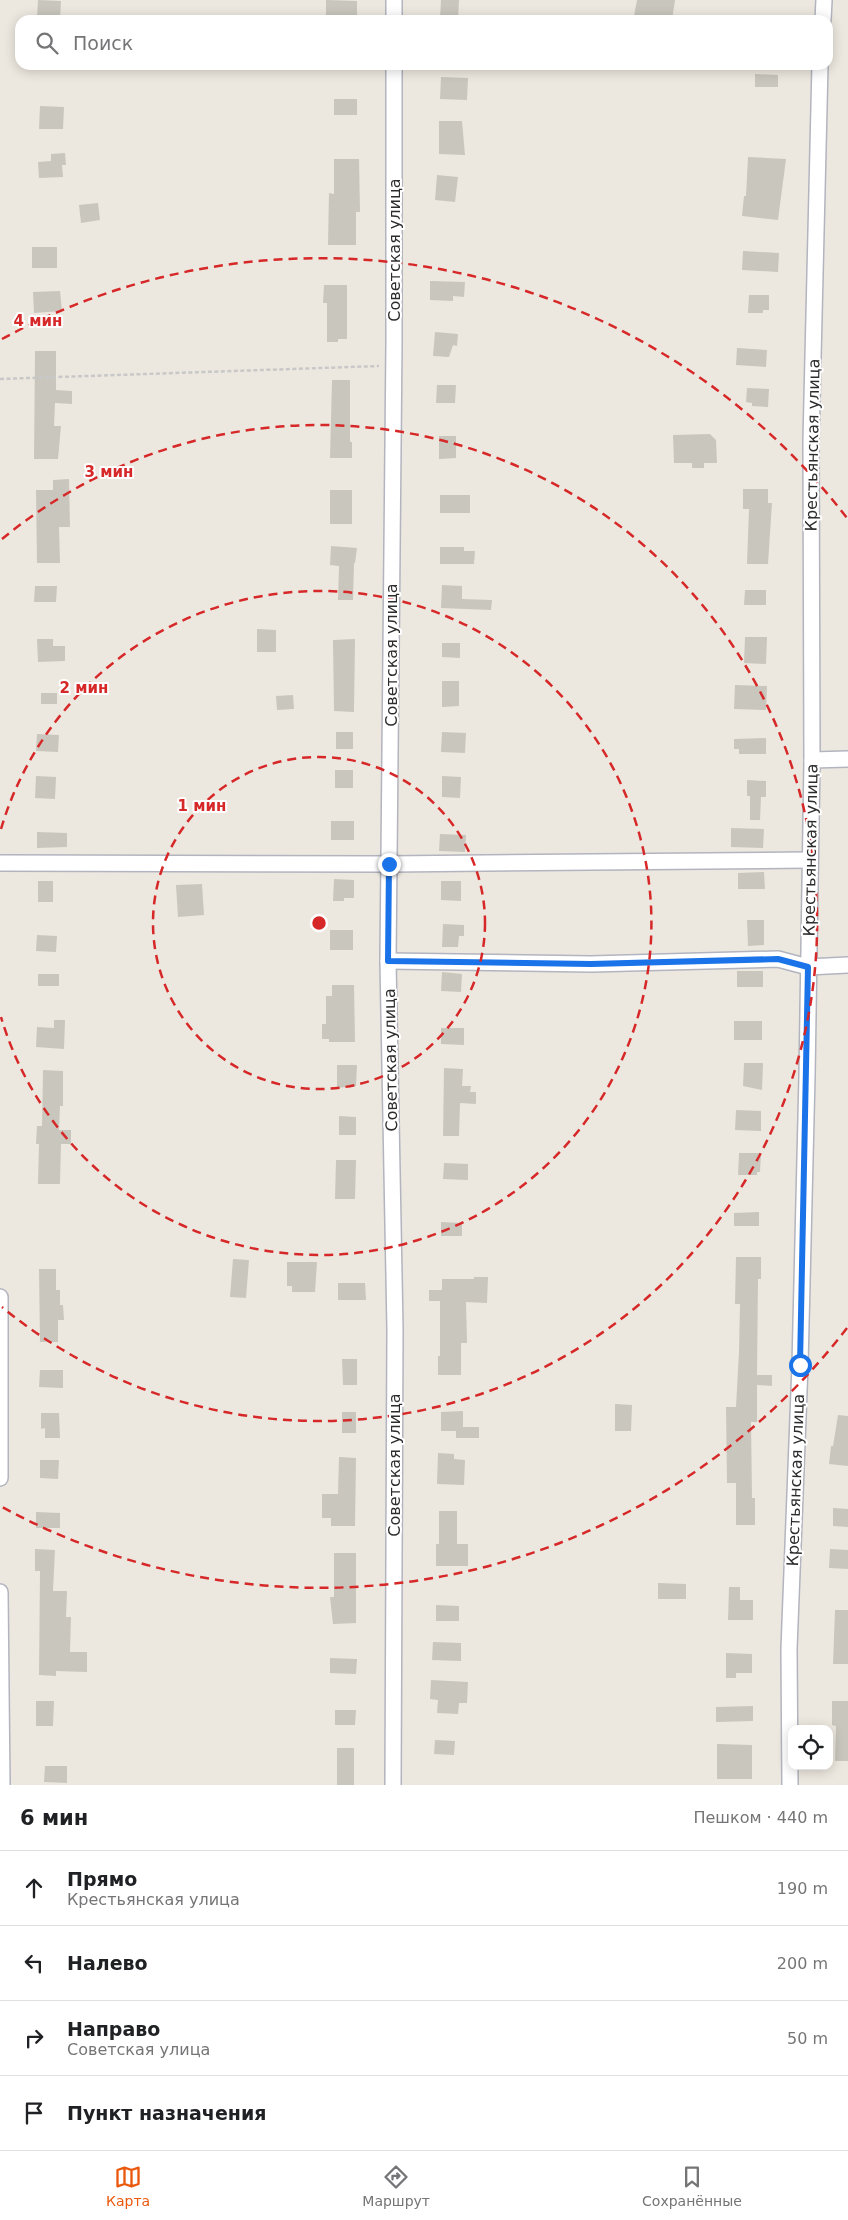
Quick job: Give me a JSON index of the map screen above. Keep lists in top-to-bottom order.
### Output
{
  "streets": {
    "street": ["Советская улица", "Крестьянская улица"]
  },
  "page": {
    "search": "Поиск",
    "heading": ["6 мин", "Пешком · 440 m"],
    "list": [
      ["Прямо", "Крестьянская улица", "190 m"],
      ["Налево", "200 m"],
      ["Направо", "Советская улица", "50 m"],
      "Пункт назначения"
    ],
    "nav": ["Карта", "Маршрут", "Сохранённые"]
  },
  "rings": [
    "4 мин",
    "3 мин",
    "2 мин",
    "1 мин"
  ]
}
